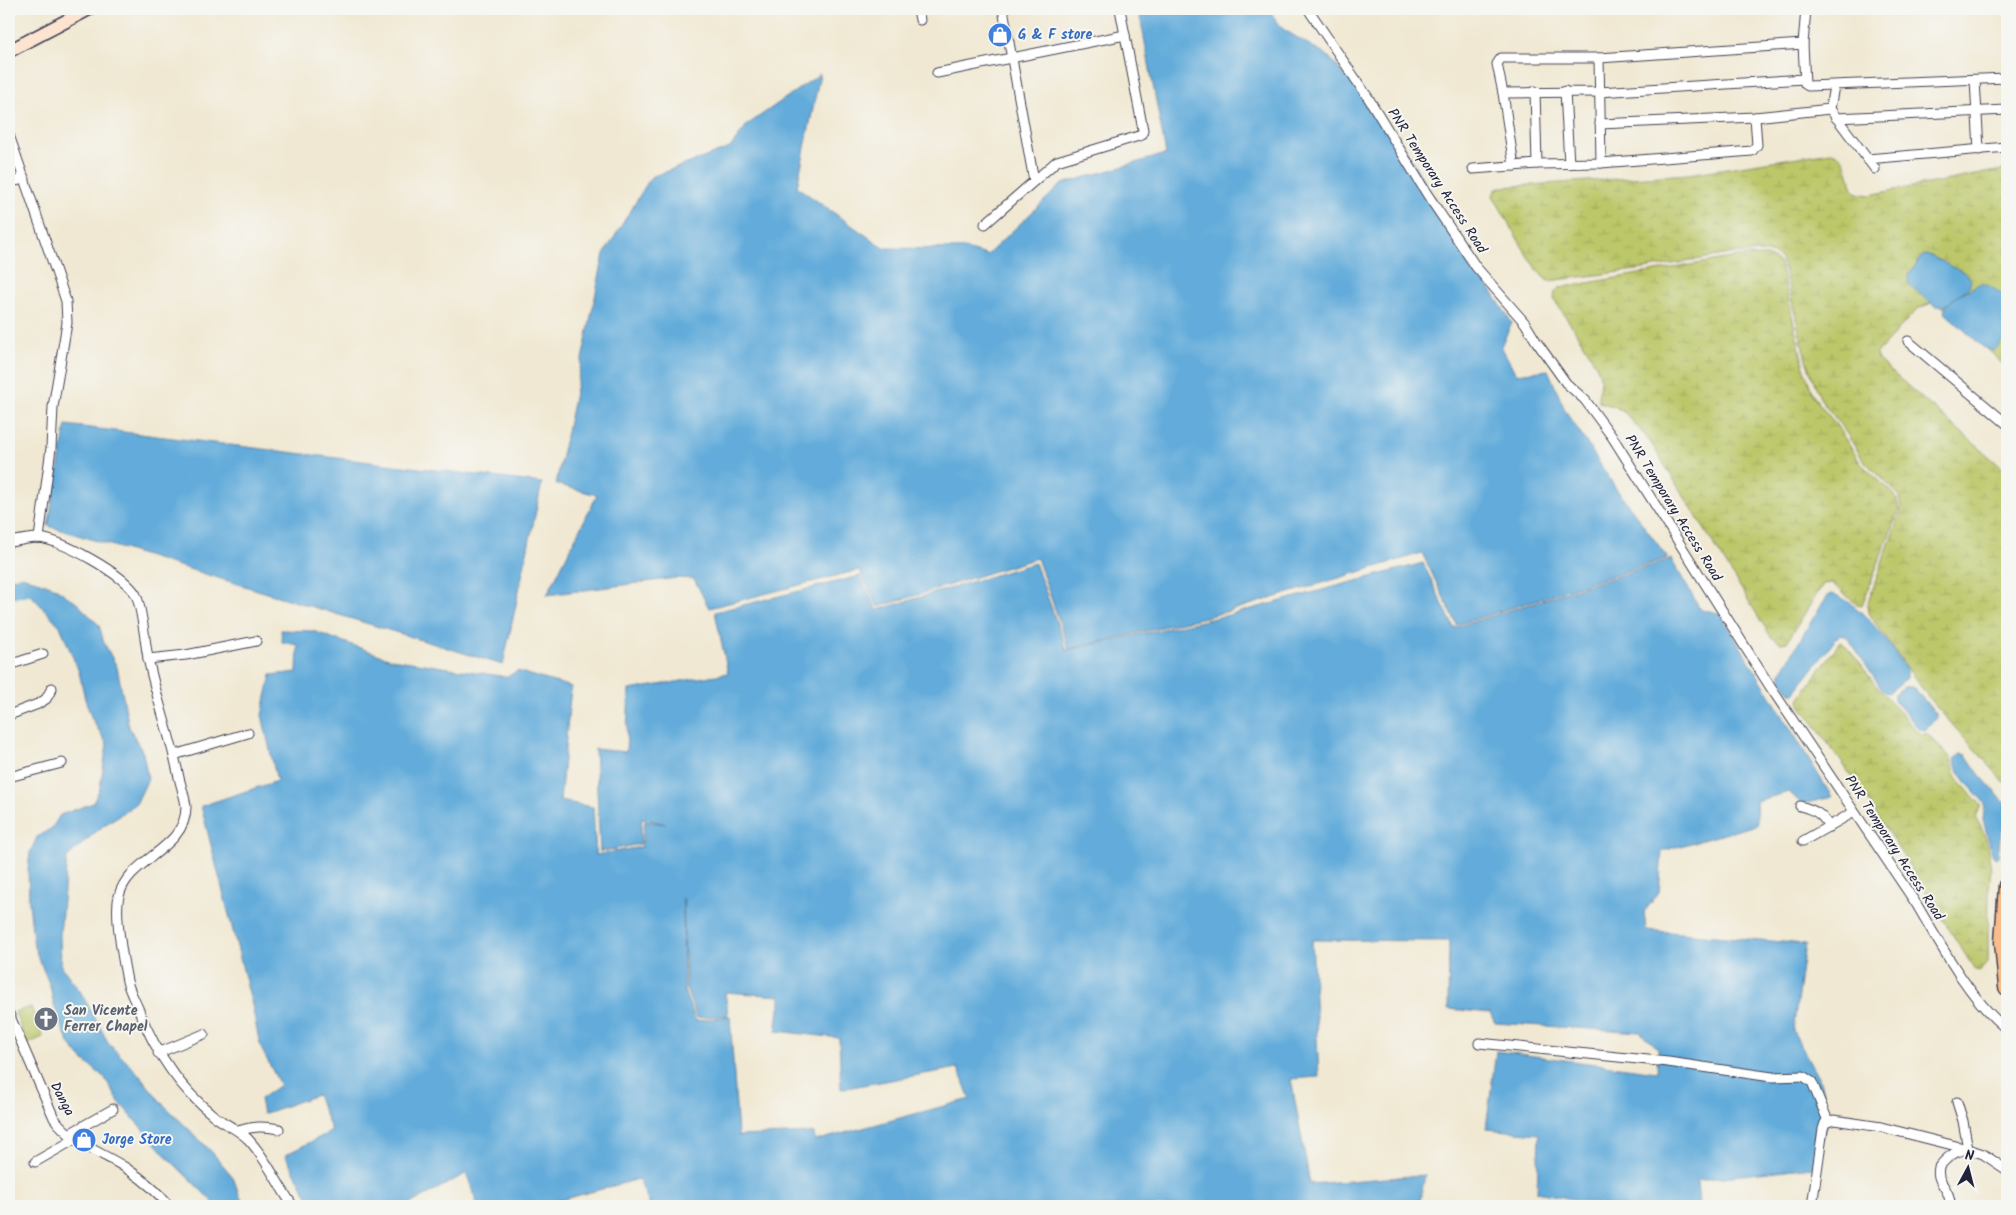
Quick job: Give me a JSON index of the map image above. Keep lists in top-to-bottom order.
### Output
{
  "streets": {
    "street": ["PNR Temporary Access Road", "Danga"]
  },
  "places": {
    "shop": ["G & F store", "Jorge Store"],
    "church": ["San Vicente Ferrer Chapel"]
  },
  "north": "top"
}
